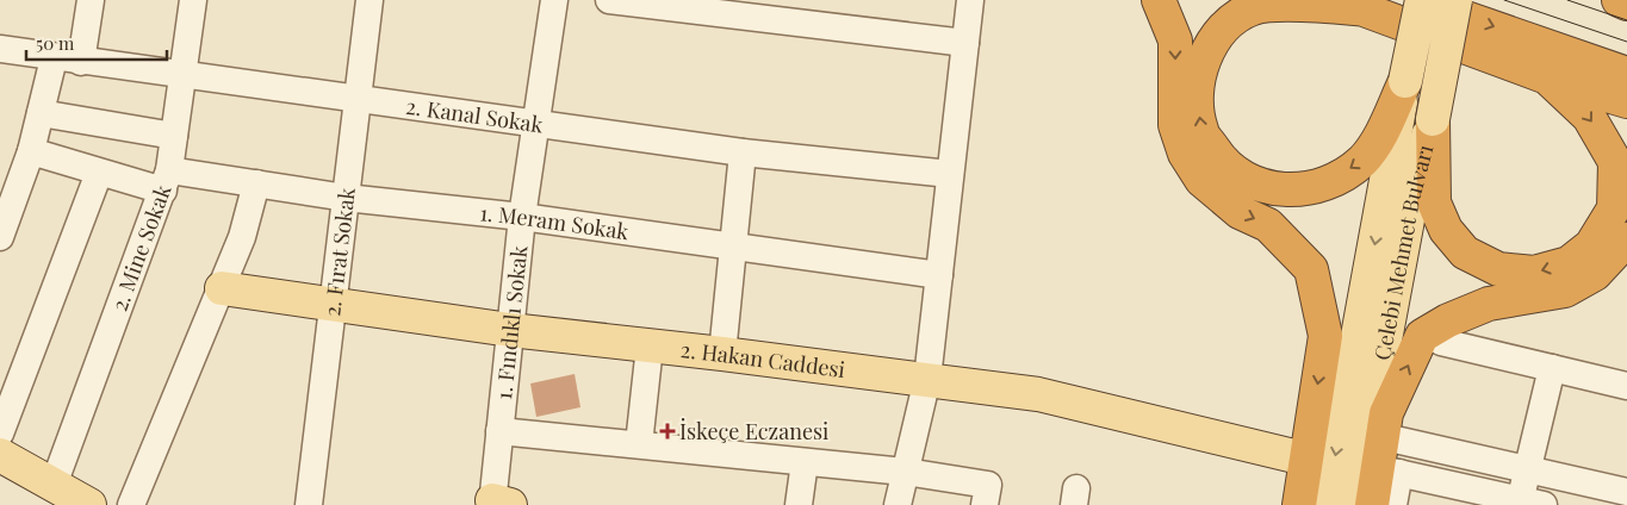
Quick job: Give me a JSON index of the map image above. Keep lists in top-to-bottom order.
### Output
{
  "streets": {
    "main road": ["Çelebi Mehmet Bulvarı", "2. Hakan Caddesi"],
    "street": [
      "2. Kanal Sokak",
      "1. Meram Sokak",
      "2. Mine Sokak",
      "2. Fırat Sokak",
      "1. Fındıklı Sokak"
    ]
  },
  "crossings": [
    ["2. Kanal Sokak", "2. Mine Sokak"],
    ["2. Kanal Sokak", "2. Fırat Sokak"],
    ["2. Kanal Sokak", "1. Fındıklı Sokak"],
    ["1. Meram Sokak", "2. Mine Sokak"],
    ["1. Meram Sokak", "2. Fırat Sokak"],
    ["1. Meram Sokak", "1. Fındıklı Sokak"],
    ["2. Fırat Sokak", "2. Hakan Caddesi"],
    ["1. Fındıklı Sokak", "2. Hakan Caddesi"]
  ],
  "places": {
    "health": ["İskeçe Eczanesi"]
  },
  "scale_bar": "50 m"
}
